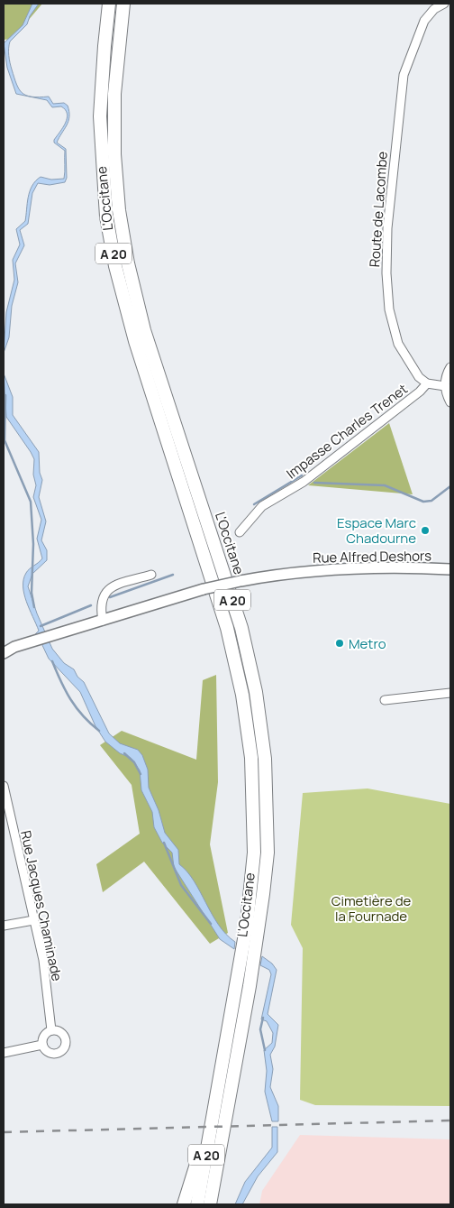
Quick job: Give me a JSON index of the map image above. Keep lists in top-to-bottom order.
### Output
{
  "streets": {
    "highway": ["L'Occitane", "A 20"],
    "main road": ["Rue Alfred Deshors"],
    "street": ["Route de Lacombe", "Impasse Charles Trenet", "Rue Jacques Chaminade"]
  },
  "crossings": [
    ["Route de Lacombe", "Impasse Charles Trenet"]
  ],
  "parks": ["Cimetière de la Fournade"],
  "places": ["Espace Marc Chadourne", "Metro"]
}
